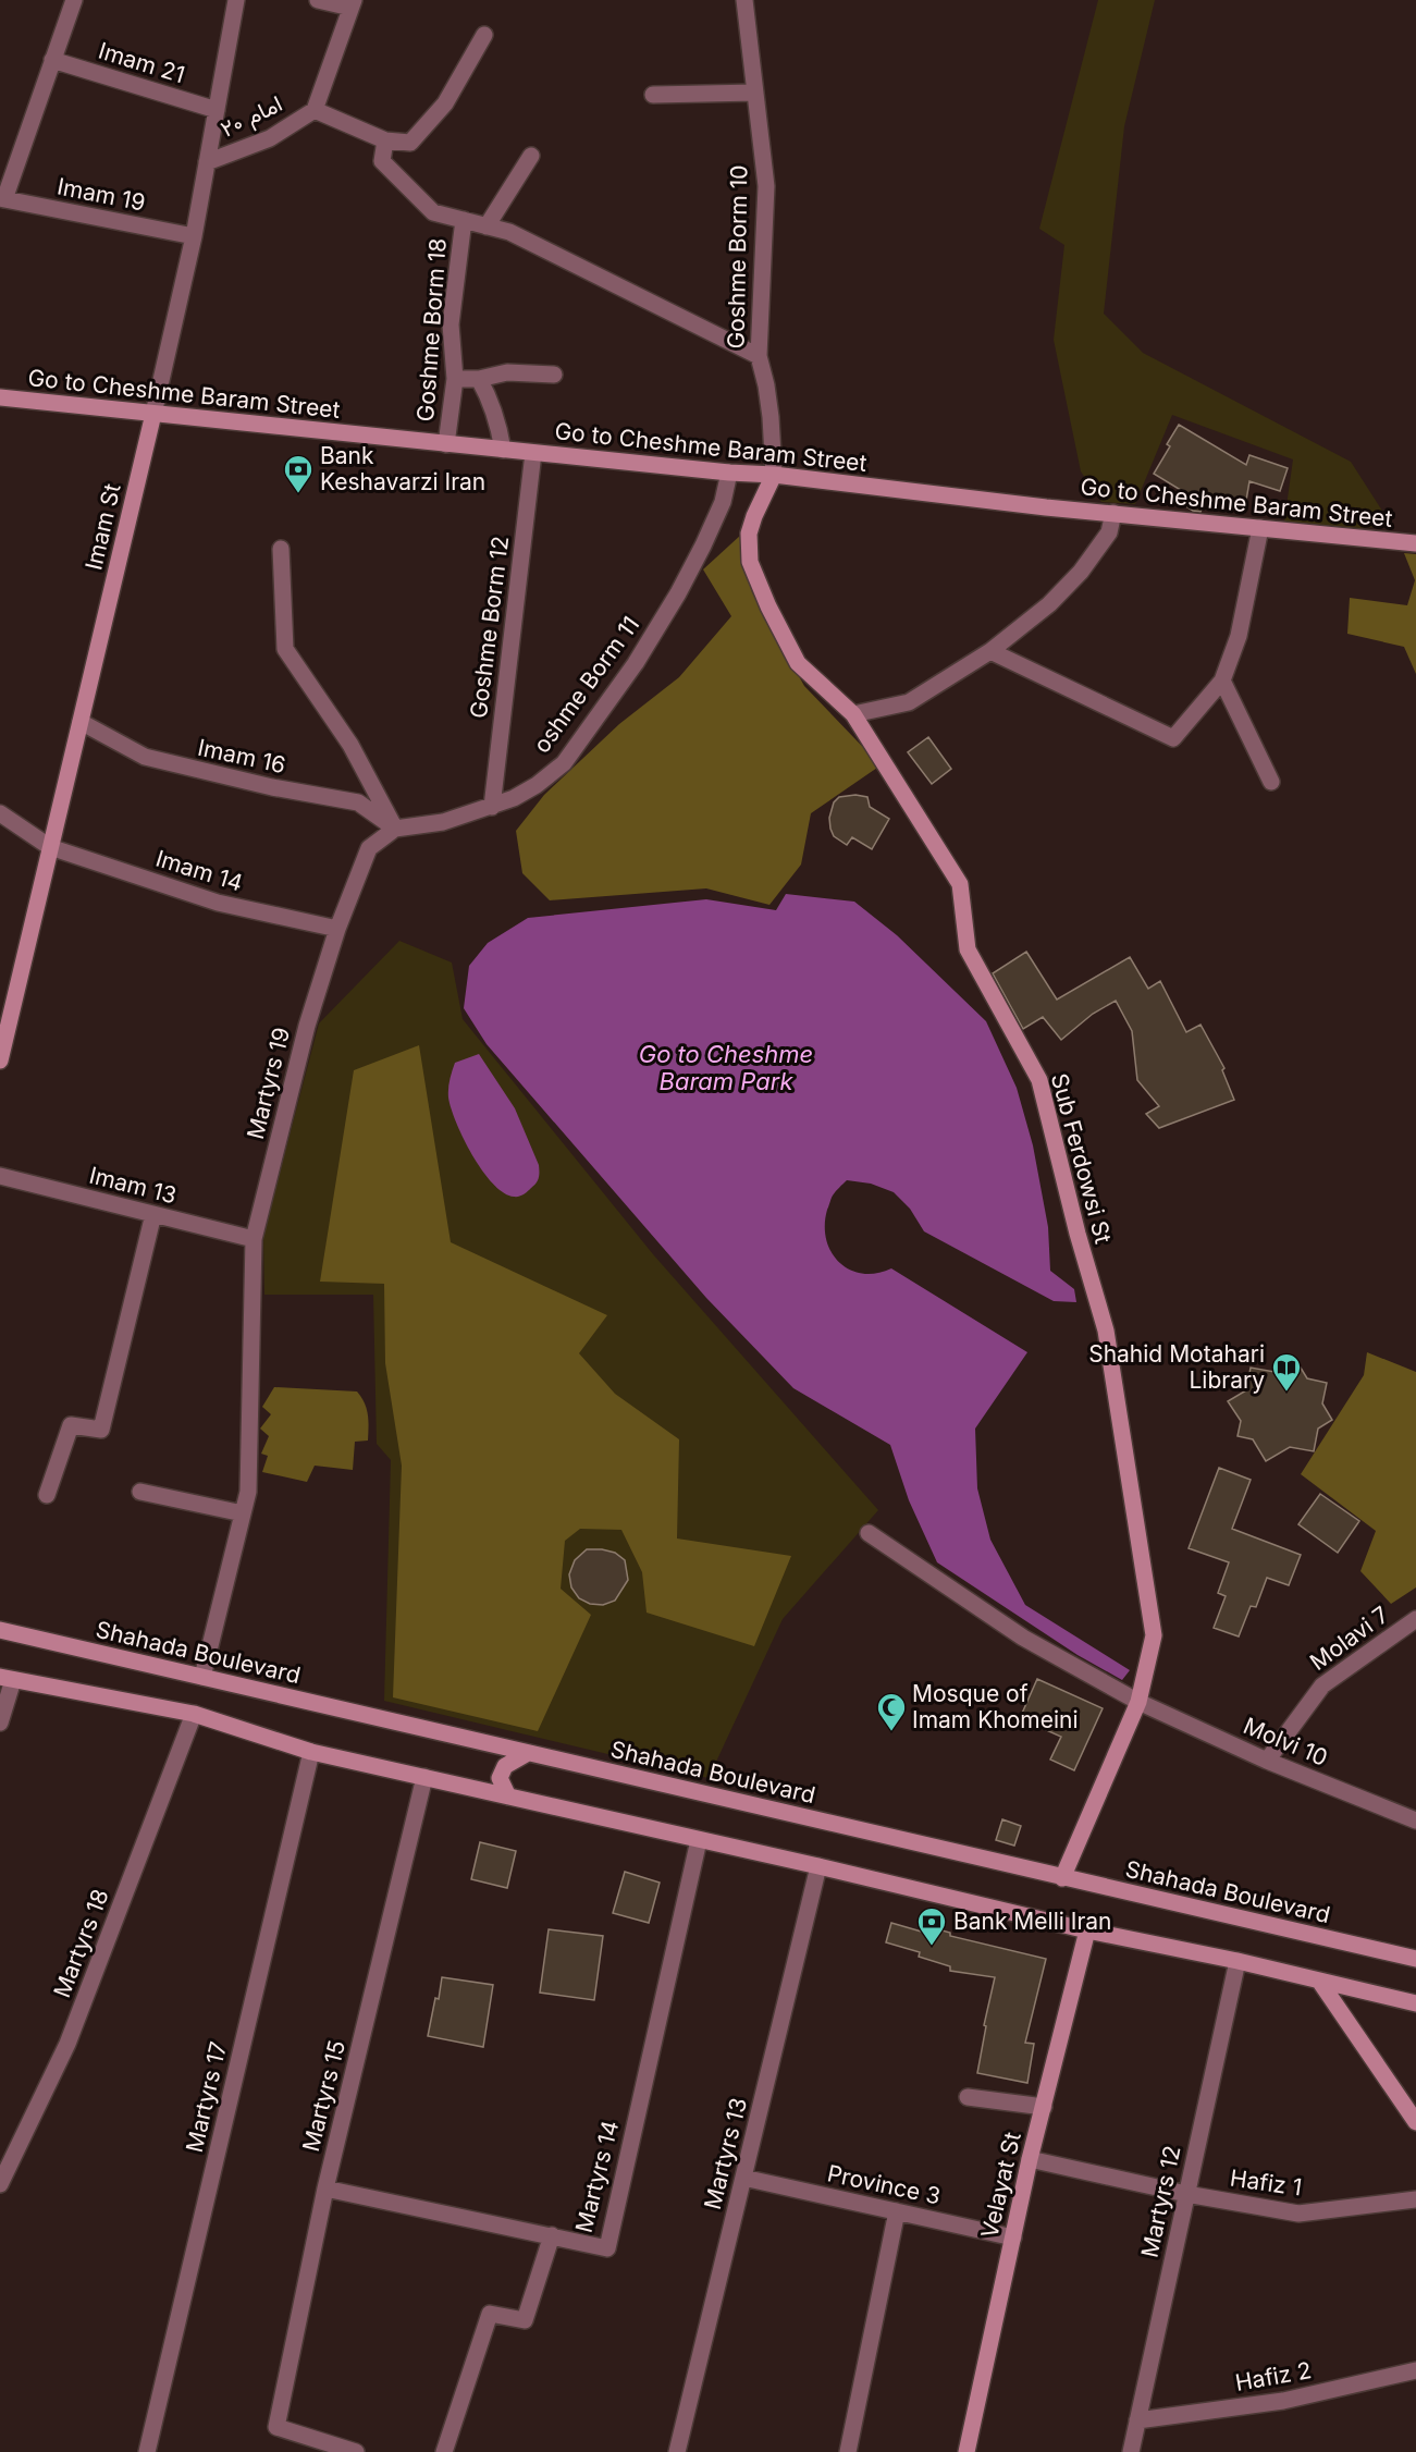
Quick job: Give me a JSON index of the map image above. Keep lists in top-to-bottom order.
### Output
{
  "streets": {
    "main road": [
      "Go to Cheshme Baram Street",
      "Imam St",
      "Sub Ferdowsi St",
      "Shahada Boulevard",
      "Velayat St"
    ],
    "street": [
      "Imam 21",
      "امام ۲۰",
      "Imam 19",
      "Goshme Borm 10",
      "Goshme Borm 18",
      "Goshme Borm 12",
      "oshme Borm 11",
      "Imam 16",
      "Imam 14",
      "Martyrs 19",
      "Imam 13",
      "Molavi 7",
      "Molvi 10",
      "Martyrs 18",
      "Martyrs 15",
      "Martyrs 17",
      "Martyrs 13",
      "Martyrs 14",
      "Hafiz 1",
      "Province 3",
      "Martyrs 12",
      "Hafiz 2"
    ]
  },
  "crossings": [
    ["Imam 21", "Imam St"],
    ["امام ۲۰", "Imam St"],
    ["Imam 19", "Imam St"],
    ["Goshme Borm 10", "Go to Cheshme Baram Street"],
    ["Goshme Borm 10", "Sub Ferdowsi St"],
    ["Goshme Borm 18", "Go to Cheshme Baram Street"],
    ["Go to Cheshme Baram Street", "Imam St"],
    ["Go to Cheshme Baram Street", "Goshme Borm 12"],
    ["Go to Cheshme Baram Street", "oshme Borm 11"],
    ["Go to Cheshme Baram Street", "Sub Ferdowsi St"],
    ["Imam St", "Imam 16"],
    ["Imam St", "Imam 14"],
    ["Goshme Borm 12", "oshme Borm 11"],
    ["oshme Borm 11", "Imam 16"],
    ["oshme Borm 11", "Martyrs 19"],
    ["Imam 16", "Martyrs 19"],
    ["Imam 14", "Martyrs 19"],
    ["Martyrs 19", "Imam 13"],
    ["Martyrs 19", "Shahada Boulevard"],
    ["Sub Ferdowsi St", "Shahada Boulevard"],
    ["Sub Ferdowsi St", "Molvi 10"],
    ["Molavi 7", "Molvi 10"],
    ["Martyrs 15", "Martyrs 14"],
    ["Martyrs 13", "Province 3"],
    ["Hafiz 1", "Velayat St"],
    ["Hafiz 1", "Martyrs 12"],
    ["Province 3", "Velayat St"],
    ["Martyrs 12", "Hafiz 2"]
  ],
  "water": ["Go to Cheshme Baram Park"],
  "places": {
    "bank": ["Bank Keshavarzi Iran", "Bank Melli Iran"],
    "library": ["Shahid Motahari Library"],
    "mosque": ["Mosque of Imam Khomeini"]
  }
}
